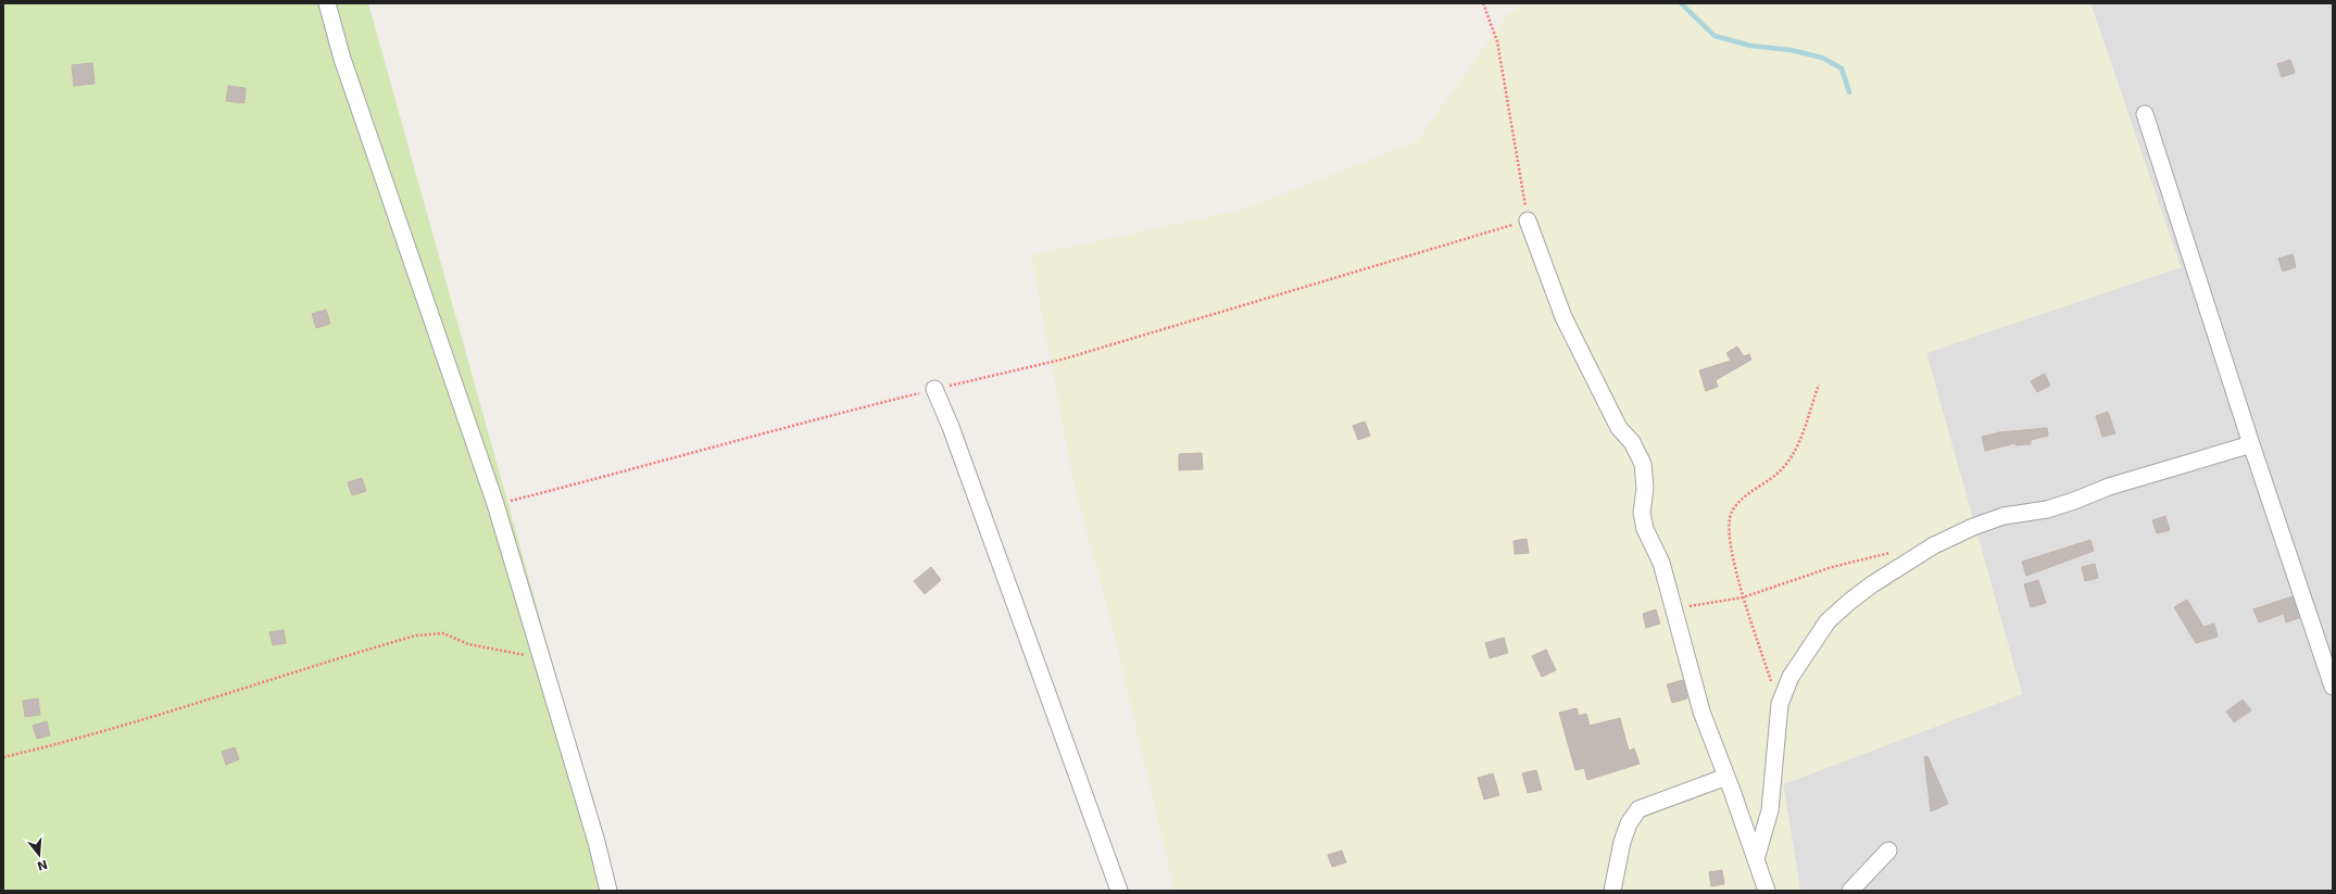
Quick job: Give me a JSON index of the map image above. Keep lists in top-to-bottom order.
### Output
{
  "north": "bottom"
}
